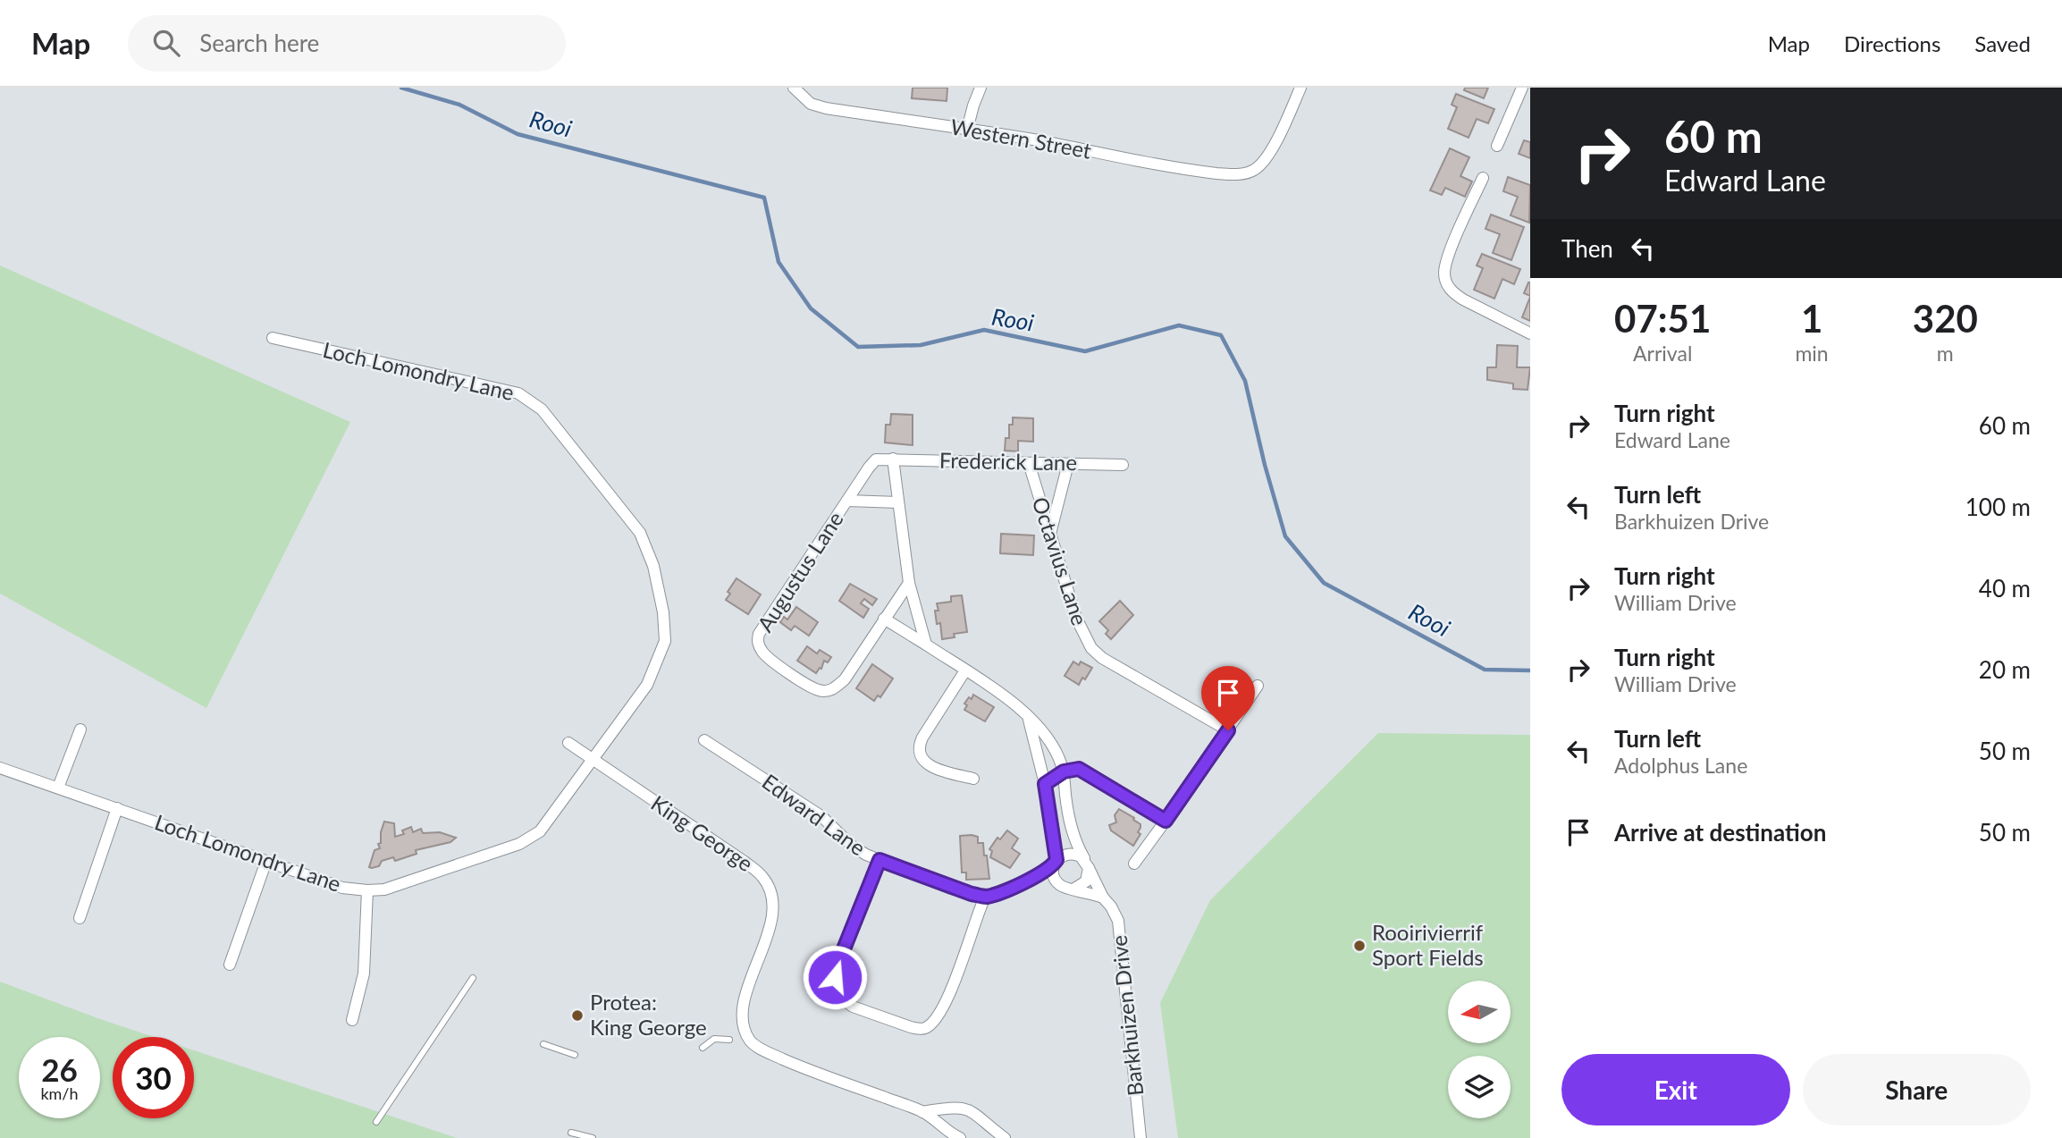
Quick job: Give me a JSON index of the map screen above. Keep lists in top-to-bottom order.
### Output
{
  "streets": {
    "street": [
      "Western Street",
      "Loch Lomondry Lane",
      "Frederick Lane",
      "Octavius Lane",
      "Augustus Lane",
      "Edward Lane",
      "King George",
      "Barkhuizen Drive"
    ]
  },
  "crossings": [
    ["Loch Lomondry Lane", "King George"],
    ["Frederick Lane", "Octavius Lane"],
    ["Frederick Lane", "Augustus Lane"]
  ],
  "water": ["Rooi"],
  "places": ["Rooirivierrif Sport Fields", "Protea: King George"],
  "north": "left",
  "page": {
    "header": "Map",
    "search": "Search here",
    "nav": ["Map", "Directions", "Saved"],
    "turn": ["60 m", "Edward Lane"],
    "then": "Then",
    "eta": [
      "07:51",
      "Arrival",
      "1",
      "min",
      "320",
      "m"
    ],
    "list": [
      {
        "name": "Turn right",
        "note": "Edward Lane",
        "value": "60 m"
      },
      {
        "name": "Turn left",
        "note": "Barkhuizen Drive",
        "value": "100 m"
      },
      {
        "name": "Turn right",
        "note": "William Drive",
        "value": "40 m"
      },
      {
        "name": "Turn right",
        "note": "William Drive",
        "value": "20 m"
      },
      {
        "name": "Turn left",
        "note": "Adolphus Lane",
        "value": "50 m"
      },
      {
        "name": "Arrive at destination",
        "value": "50 m"
      }
    ],
    "speed": "26 km/h",
    "limit": "30",
    "buttons": ["Exit", "Share"]
  }
}
